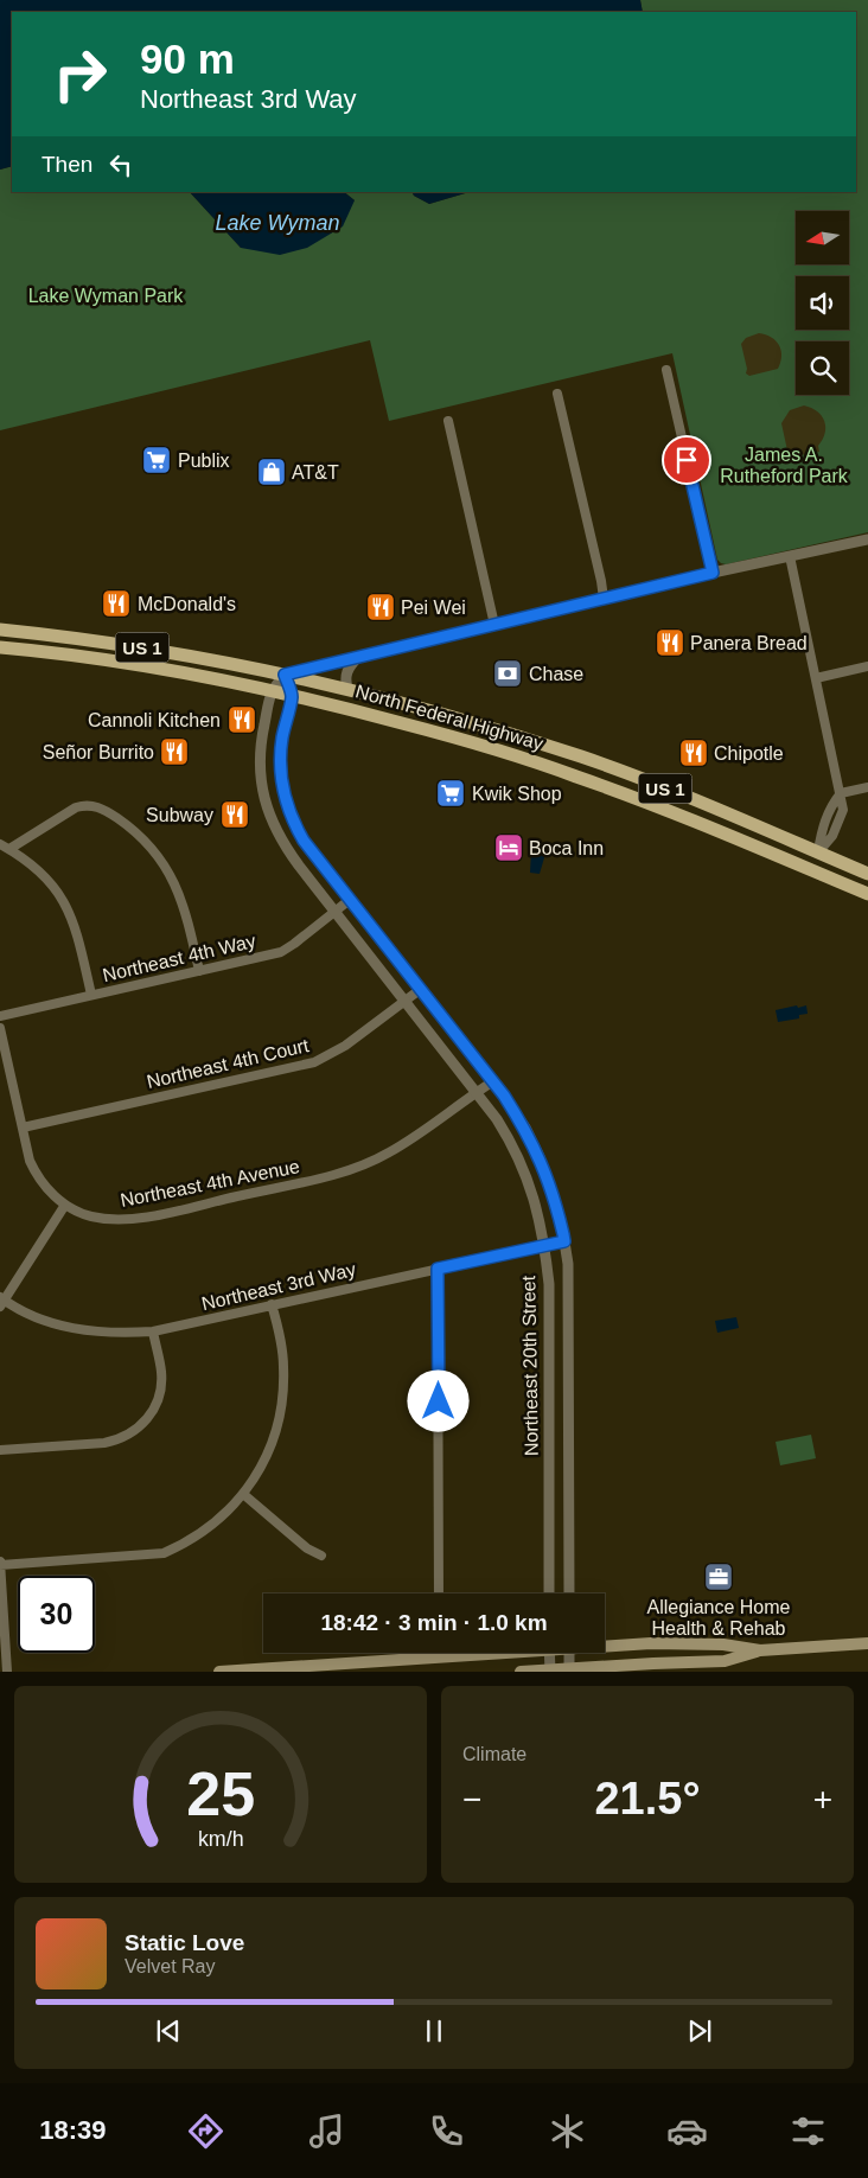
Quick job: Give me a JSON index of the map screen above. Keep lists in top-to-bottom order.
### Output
{
  "streets": {
    "main road": ["US 1", "North Federal Highway"],
    "street": [
      "Northeast 4th Way",
      "Northeast 4th Court",
      "Northeast 4th Avenue",
      "Northeast 3rd Way",
      "Northeast 20th Street"
    ]
  },
  "crossings": [
    ["North Federal Highway", "Northeast 20th Street"],
    ["Northeast 4th Way", "Northeast 20th Street"],
    ["Northeast 4th Court", "Northeast 4th Avenue"],
    ["Northeast 4th Court", "Northeast 20th Street"],
    ["Northeast 4th Avenue", "Northeast 20th Street"],
    ["Northeast 3rd Way", "Northeast 20th Street"]
  ],
  "water": ["Lake Wyman"],
  "parks": ["Lake Wyman Park", "James A. Rutheford Park"],
  "places": {
    "supermarket": ["Publix", "Kwik Shop"],
    "shop": ["AT&T"],
    "restaurant": [
      "McDonald's",
      "Pei Wei",
      "Panera Bread",
      "Cannoli Kitchen",
      "Señor Burrito",
      "Chipotle",
      "Subway"
    ],
    "bank": ["Chase"],
    "hotel": ["Boca Inn"],
    "office": ["Allegiance Home Health & Rehab"]
  },
  "north": "left",
  "page": {
    "turn": ["90 m", "Northeast 3rd Way"],
    "then": "Then",
    "limit": "30",
    "trip": "18:42 · 3 min · 1.0 km",
    "tile": "Climate",
    "heat": ["−", "21.5°", "+"],
    "song": ["Static Love", "Velvet Ray"],
    "tabs": "18:39",
    "gauge": ["25", "km/h"]
  }
}
